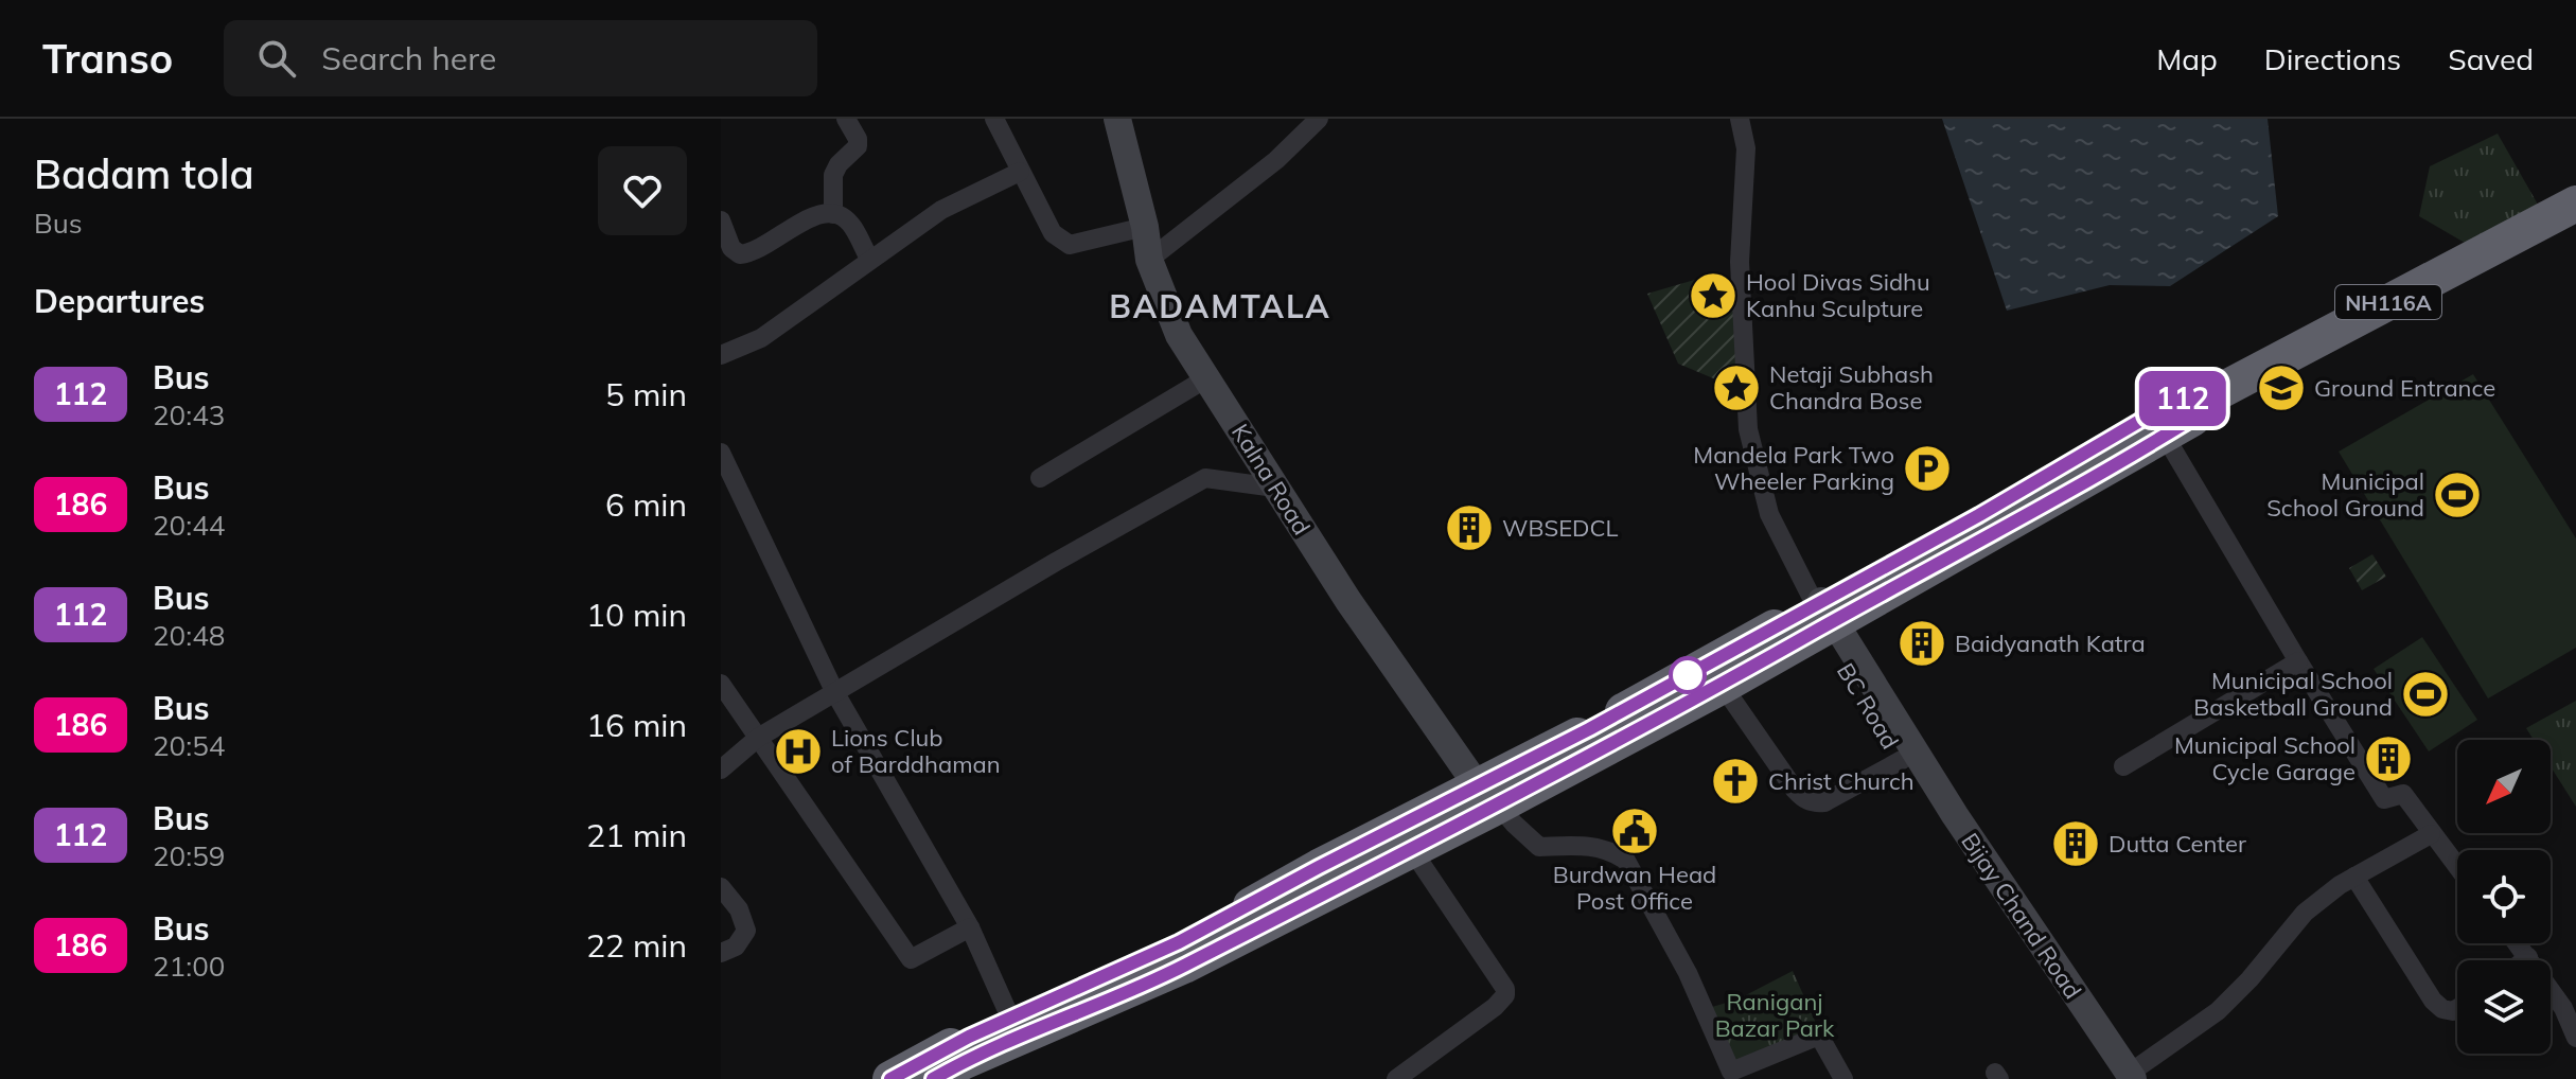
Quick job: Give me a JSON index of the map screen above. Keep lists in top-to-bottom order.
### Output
{
  "streets": {
    "highway": ["NH116A"],
    "street": ["Kalna Road", "BC Road", "Bijay Chand Road"]
  },
  "crossings": [
    ["NH116A", "Kalna Road"],
    ["NH116A", "BC Road"],
    ["BC Road", "Bijay Chand Road"]
  ],
  "districts": ["BADAMTALA"],
  "parks": ["Raniganj Bazar Park"],
  "places": {
    "place": ["Hool Divas Sidhu Kanhu Sculpture", "Netaji Subhash Chandra Bose"],
    "school or university": ["Ground Entrance"],
    "parking": ["Mandela Park Two Wheeler Parking"],
    "sports": ["Municipal School Ground", "Municipal School Basketball Ground"],
    "building": [
      "WBSEDCL",
      "Baidyanath Katra",
      "Municipal School Cycle Garage",
      "Dutta Center"
    ],
    "hospital": ["Lions Club of Barddhaman"],
    "church": ["Christ Church"],
    "public building": ["Burdwan Head Post Office"]
  },
  "lines": ["bus line 112"],
  "north": "bottom left",
  "page": {
    "header": "Transo",
    "search": "Search here",
    "nav": ["Map", "Directions", "Saved"],
    "heading": [
      ["Badam tola", "Bus"],
      "Departures"
    ],
    "on_map": "112",
    "list": [
      {
        "mark": "112",
        "name": "Bus",
        "note": "20:43",
        "value": "5 min"
      },
      {
        "mark": "186",
        "name": "Bus",
        "note": "20:44",
        "value": "6 min"
      },
      {
        "mark": "112",
        "name": "Bus",
        "note": "20:48",
        "value": "10 min"
      },
      {
        "mark": "186",
        "name": "Bus",
        "note": "20:54",
        "value": "16 min"
      },
      {
        "mark": "112",
        "name": "Bus",
        "note": "20:59",
        "value": "21 min"
      },
      {
        "mark": "186",
        "name": "Bus",
        "note": "21:00",
        "value": "22 min"
      }
    ]
  }
}
